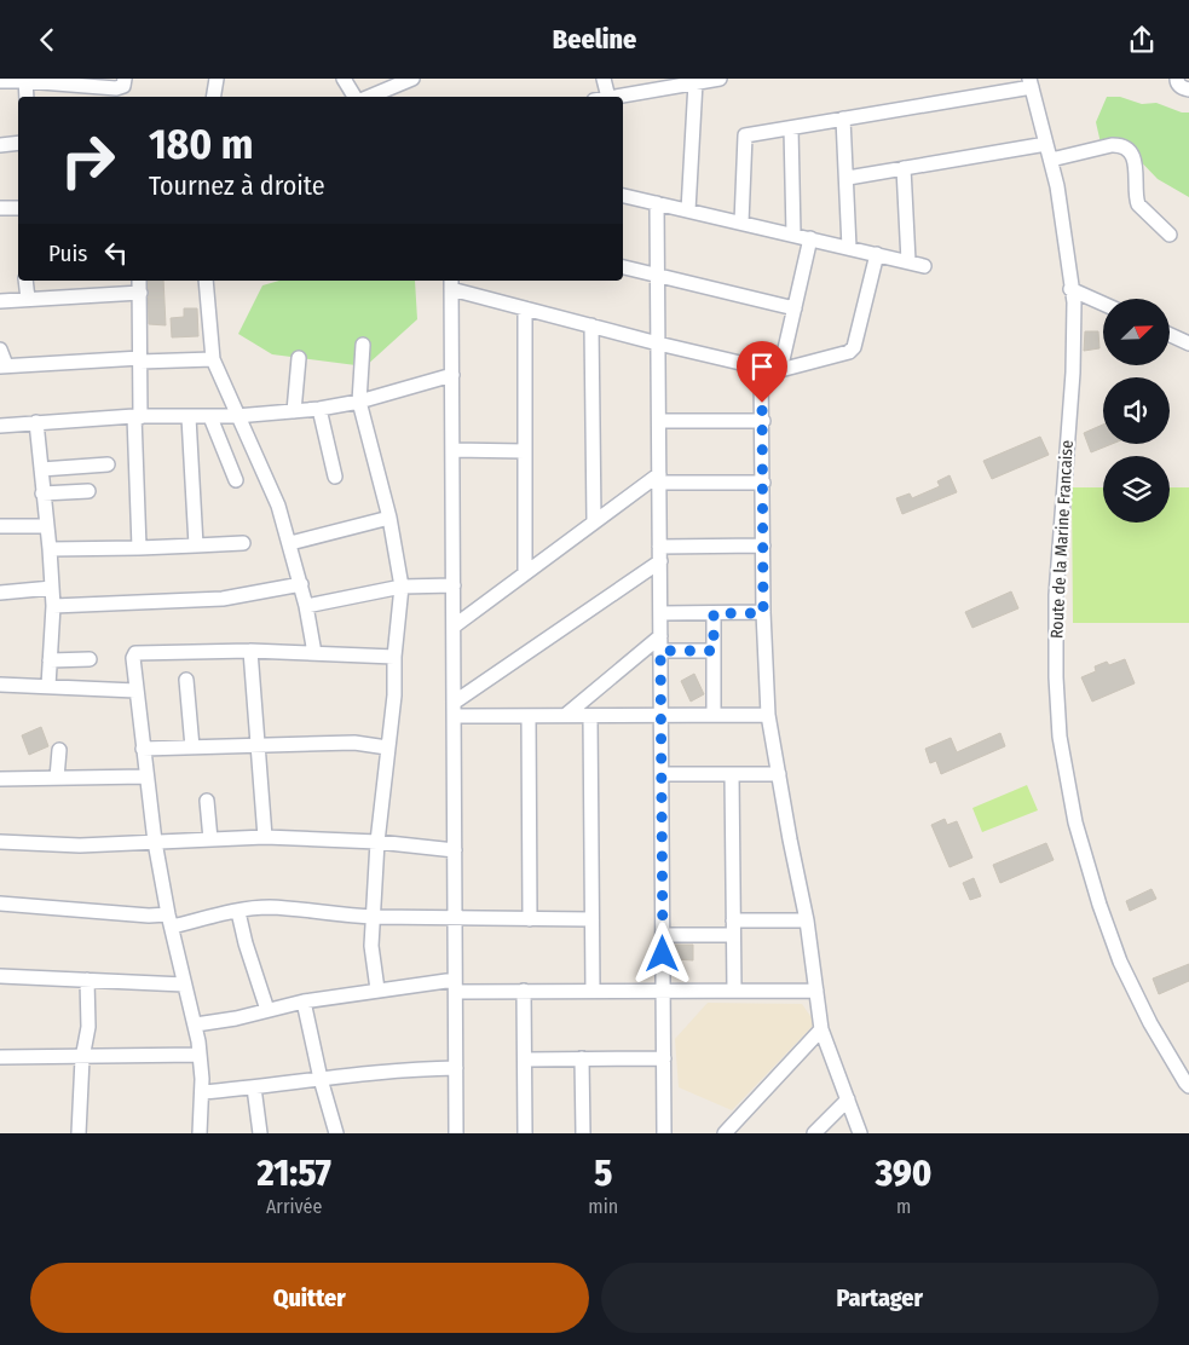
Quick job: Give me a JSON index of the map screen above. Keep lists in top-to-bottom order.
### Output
{
  "streets": {
    "street": ["Route de la Marine Francaise"]
  },
  "north": "top right",
  "page": {
    "header": "Beeline",
    "turn": ["180 m", "Tournez à droite"],
    "then": "Puis",
    "eta": [
      "21:57",
      "Arrivée",
      "5",
      "min",
      "390",
      "m"
    ],
    "buttons": ["Quitter", "Partager"]
  }
}
